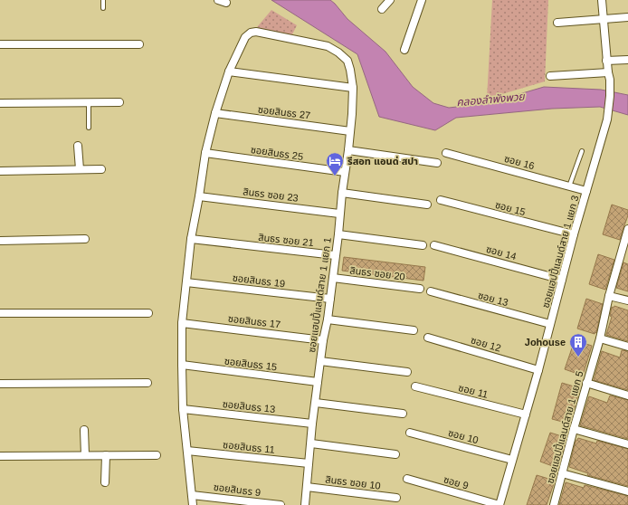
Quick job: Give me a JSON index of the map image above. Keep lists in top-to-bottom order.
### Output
{
  "streets": {
    "street": [
      "ซอยสินธร 27",
      "ซอยสินธร 25",
      "ซอย 16",
      "สินธร ซอย 23",
      "ซอย 15",
      "สินธร ซอย 21",
      "ซอยแฮปปี้แลนด์สาย 1 แยก 3",
      "ซอย 14",
      "สินธร ซอย 20",
      "ซอยสินธร 19",
      "ซอยแฮปปี้แลนด์สาย 1 แยก 1",
      "ซอย 13",
      "ซอยสินธร 17",
      "ซอย 12",
      "ซอยสินธร 15",
      "ซอย 11",
      "ซอยสินธร 13",
      "ซอยแฮปปี้แลนด์สาย 1 แยก 5",
      "ซอย 10",
      "ซอยสินธร 11",
      "สินธร ซอย 10",
      "ซอย 9",
      "ซอยสินธร 9"
    ]
  },
  "crossings": [
    ["ซอยสินธร 27", "ซอยแฮปปี้แลนด์สาย 1 แยก 1"],
    ["ซอยสินธร 25", "ซอยแฮปปี้แลนด์สาย 1 แยก 1"],
    ["ซอย 16", "ซอยแฮปปี้แลนด์สาย 1 แยก 3"],
    ["สินธร ซอย 23", "ซอยแฮปปี้แลนด์สาย 1 แยก 1"],
    ["ซอย 15", "ซอยแฮปปี้แลนด์สาย 1 แยก 3"],
    ["สินธร ซอย 21", "ซอยแฮปปี้แลนด์สาย 1 แยก 1"],
    ["ซอยแฮปปี้แลนด์สาย 1 แยก 3", "ซอย 14"],
    ["ซอยแฮปปี้แลนด์สาย 1 แยก 3", "ซอย 13"],
    ["ซอยแฮปปี้แลนด์สาย 1 แยก 3", "ซอย 12"],
    ["ซอยแฮปปี้แลนด์สาย 1 แยก 3", "ซอย 11"],
    ["ซอยแฮปปี้แลนด์สาย 1 แยก 3", "ซอย 10"],
    ["ซอยแฮปปี้แลนด์สาย 1 แยก 3", "ซอย 9"],
    ["สินธร ซอย 20", "ซอยแฮปปี้แลนด์สาย 1 แยก 1"],
    ["ซอยสินธร 19", "ซอยแฮปปี้แลนด์สาย 1 แยก 1"],
    ["ซอยแฮปปี้แลนด์สาย 1 แยก 1", "ซอยสินธร 17"],
    ["ซอยแฮปปี้แลนด์สาย 1 แยก 1", "ซอยสินธร 15"],
    ["ซอยแฮปปี้แลนด์สาย 1 แยก 1", "ซอยสินธร 13"],
    ["ซอยแฮปปี้แลนด์สาย 1 แยก 1", "ซอยสินธร 11"],
    ["ซอยแฮปปี้แลนด์สาย 1 แยก 1", "สินธร ซอย 10"],
    ["ซอยแฮปปี้แลนด์สาย 1 แยก 1", "ซอยสินธร 9"]
  ],
  "water": ["คลองลำพังพวย"],
  "places": {
    "hotel": ["รีสอท แอนด่ สปา"],
    "building": ["Johouse"]
  }
}
